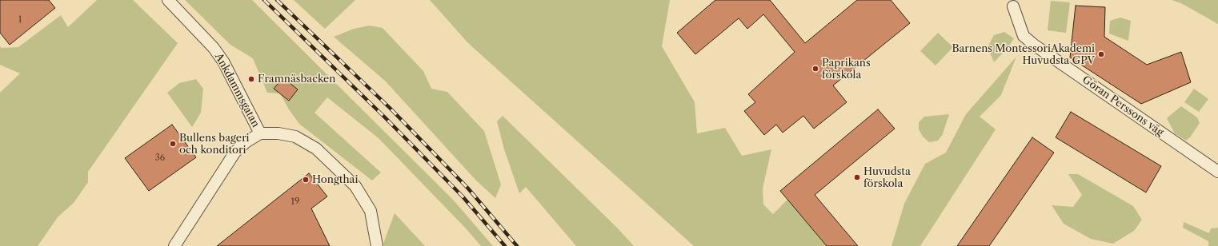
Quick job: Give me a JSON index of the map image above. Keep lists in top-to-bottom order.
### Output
{
  "streets": {
    "street": ["Ankdammsgatan", "Göran Perssons väg"]
  },
  "places": [
    "Barnens MontessoriAkademi Huvudsta GPV",
    "Paprikans förskola",
    "Framnäsbacken",
    "Bullens bageri och konditori",
    "Huvudsta förskola",
    "Hongthai"
  ],
  "house_numbers": ["1", "36", "19"]
}
